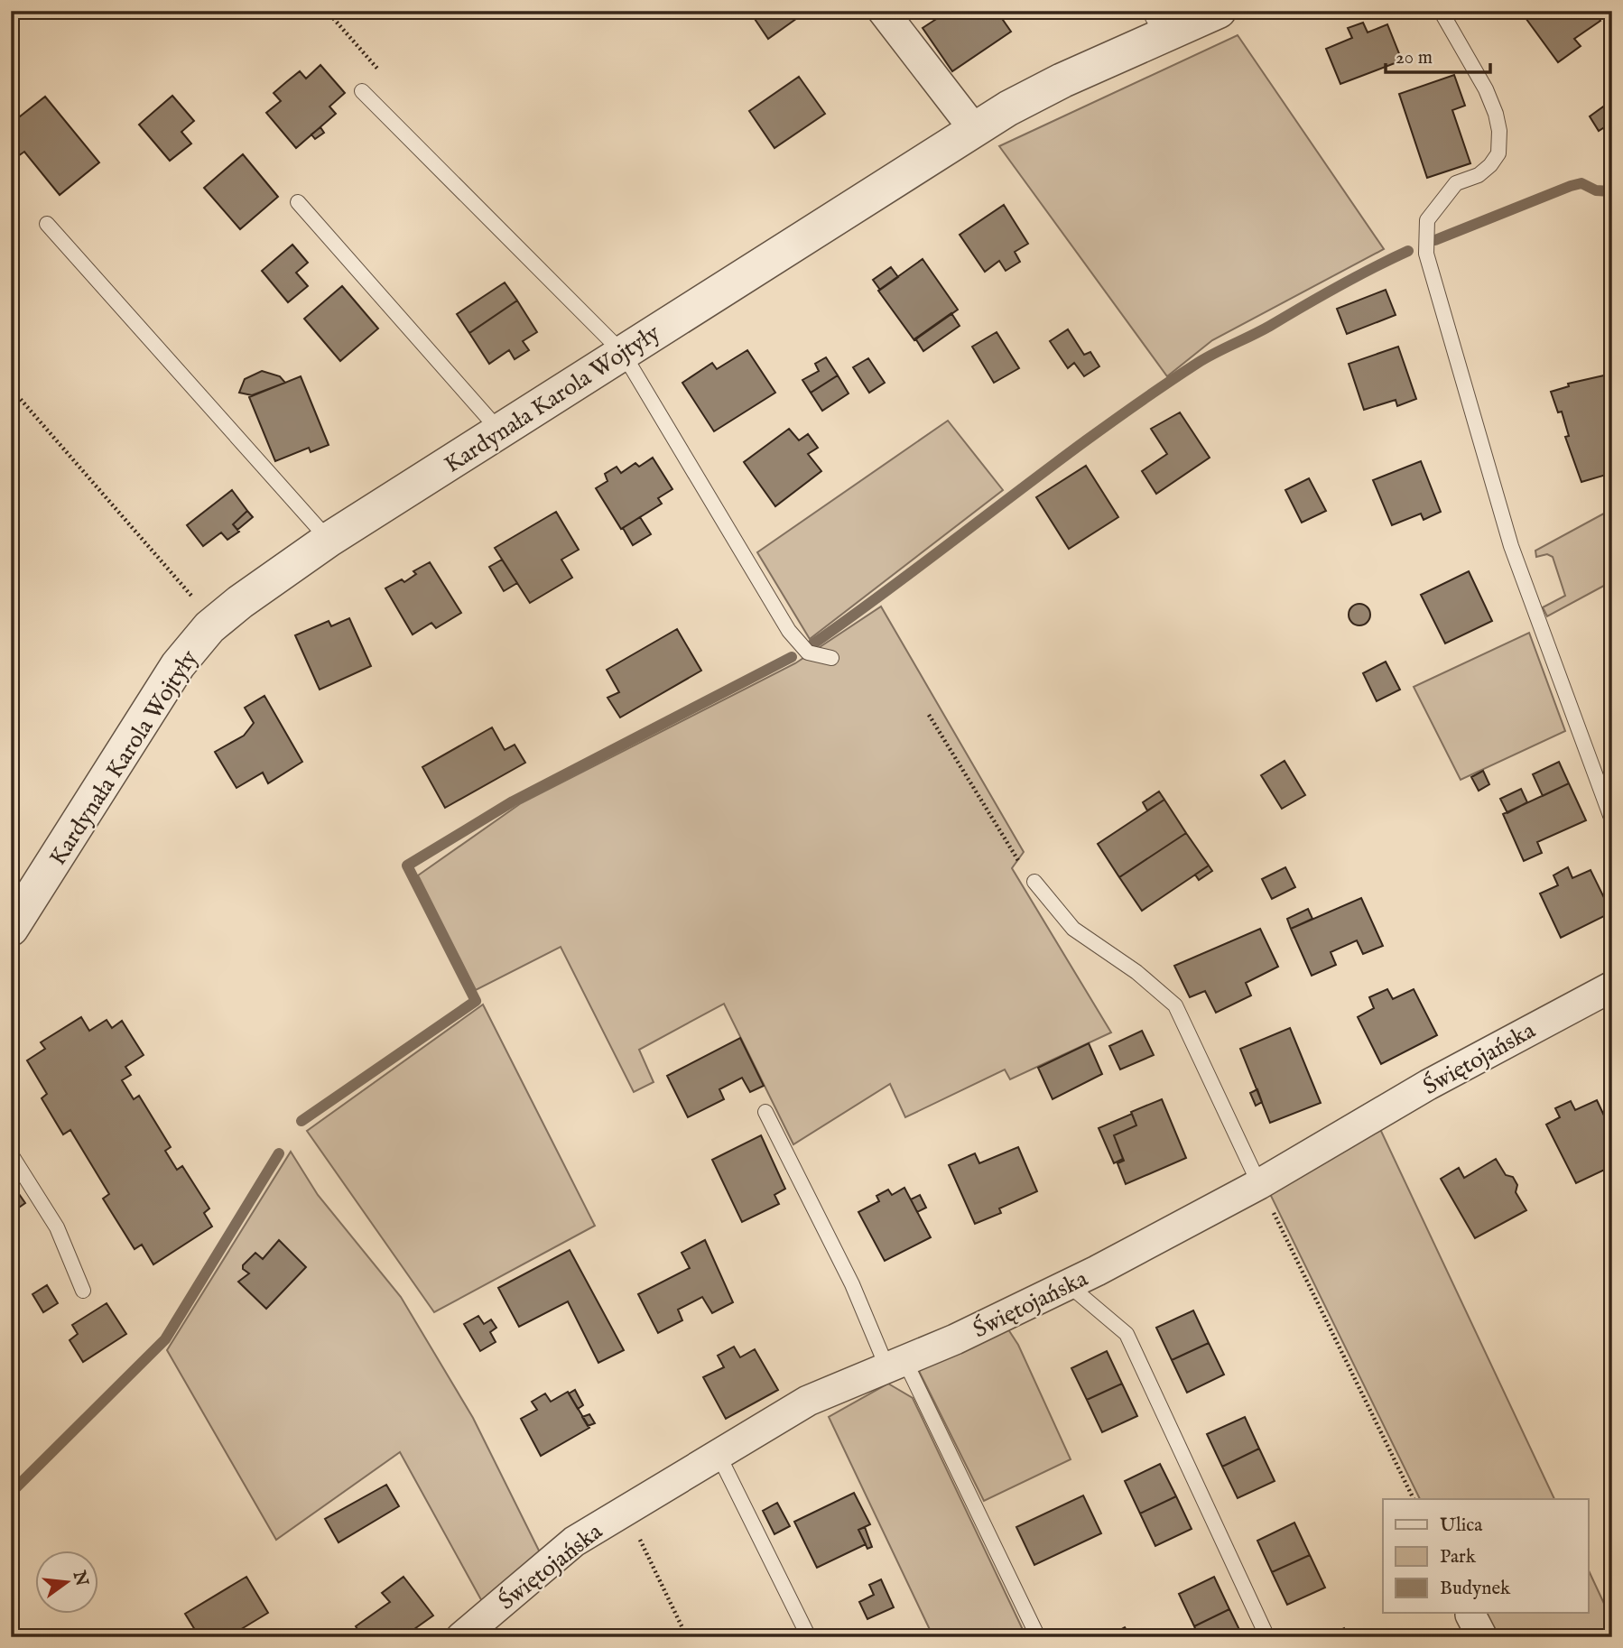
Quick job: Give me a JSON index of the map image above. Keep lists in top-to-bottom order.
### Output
{
  "streets": {
    "street": ["Kardynała Karola Wojtyły", "Świętojańska"]
  },
  "legend": ["Ulica", "Park", "Budynek"],
  "scale_bar": "20 m",
  "north": "right"
}
